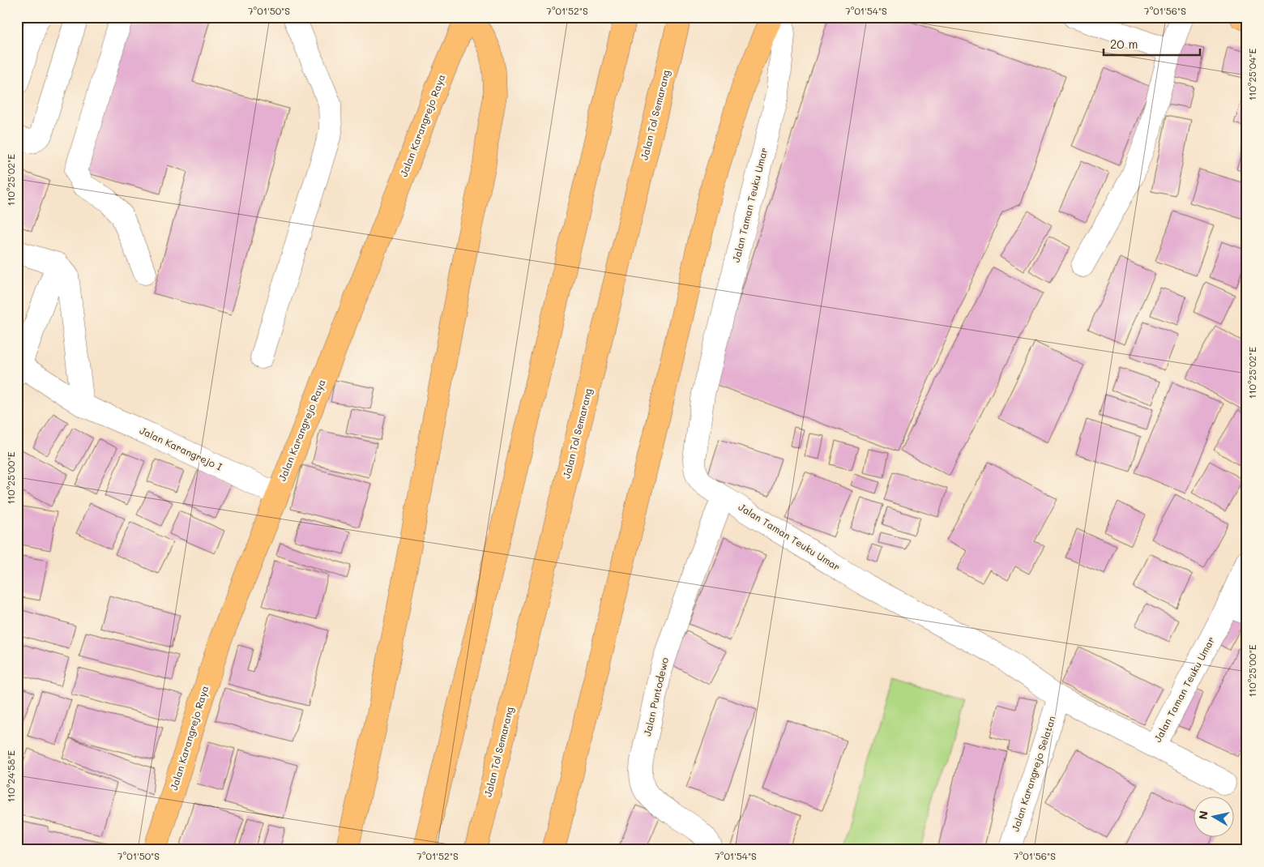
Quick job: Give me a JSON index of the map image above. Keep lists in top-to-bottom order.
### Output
{
  "streets": {
    "main road": ["Jalan Tol Semarang", "Jalan Karangrejo Raya"],
    "street": [
      "Jalan Taman Teuku Umar",
      "Jalan Karangrejo I",
      "Jalan Puntodewo",
      "Jalan Karangrejo Selatan"
    ]
  },
  "crossings": [
    ["Jalan Karangrejo Raya", "Jalan Karangrejo I"],
    ["Jalan Taman Teuku Umar", "Jalan Puntodewo"],
    ["Jalan Taman Teuku Umar", "Jalan Karangrejo Selatan"]
  ],
  "scale_bar": "20 m",
  "north": "left",
  "coordinates": [
    "7°01'50\"S",
    "7°01'52\"S",
    "7°01'54\"S",
    "7°01'56\"S",
    "110°25'04\"E",
    "110°25'02\"E",
    "110°25'00\"E",
    "110°24'58\"E"
  ]
}
